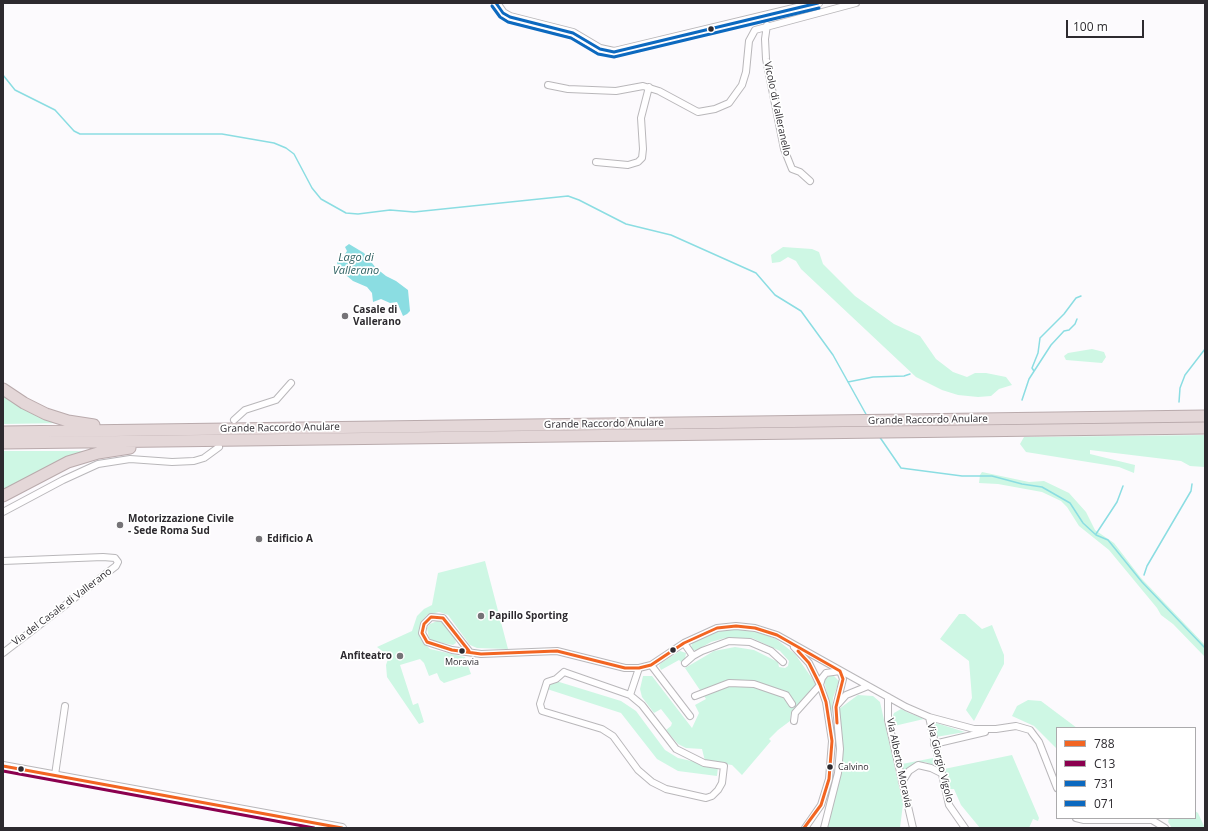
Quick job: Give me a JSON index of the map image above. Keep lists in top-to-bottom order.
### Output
{
  "streets": {
    "highway": ["Grande Raccordo Anulare"],
    "street": [
      "Vicolo di Valleranello",
      "Via del Casale di Vallerano",
      "Via Alberto Moravia",
      "Via Giorgio Vigolo"
    ]
  },
  "crossings": [
    ["Via Alberto Moravia", "Via Giorgio Vigolo"]
  ],
  "water": ["Lago di Vallerano"],
  "places": [
    "Casale di Vallerano",
    "Motorizzazione Civile - Sede Roma Sud",
    "Edificio A",
    "Papillo Sporting",
    "Moravia",
    "Anfiteatro",
    "Calvino"
  ],
  "lines": [
    "transit line 731",
    "transit line 071",
    "transit line 788",
    "transit line C13"
  ],
  "legend": [
    "788",
    "C13",
    "731",
    "071"
  ],
  "scale_bar": "100 m"
}
